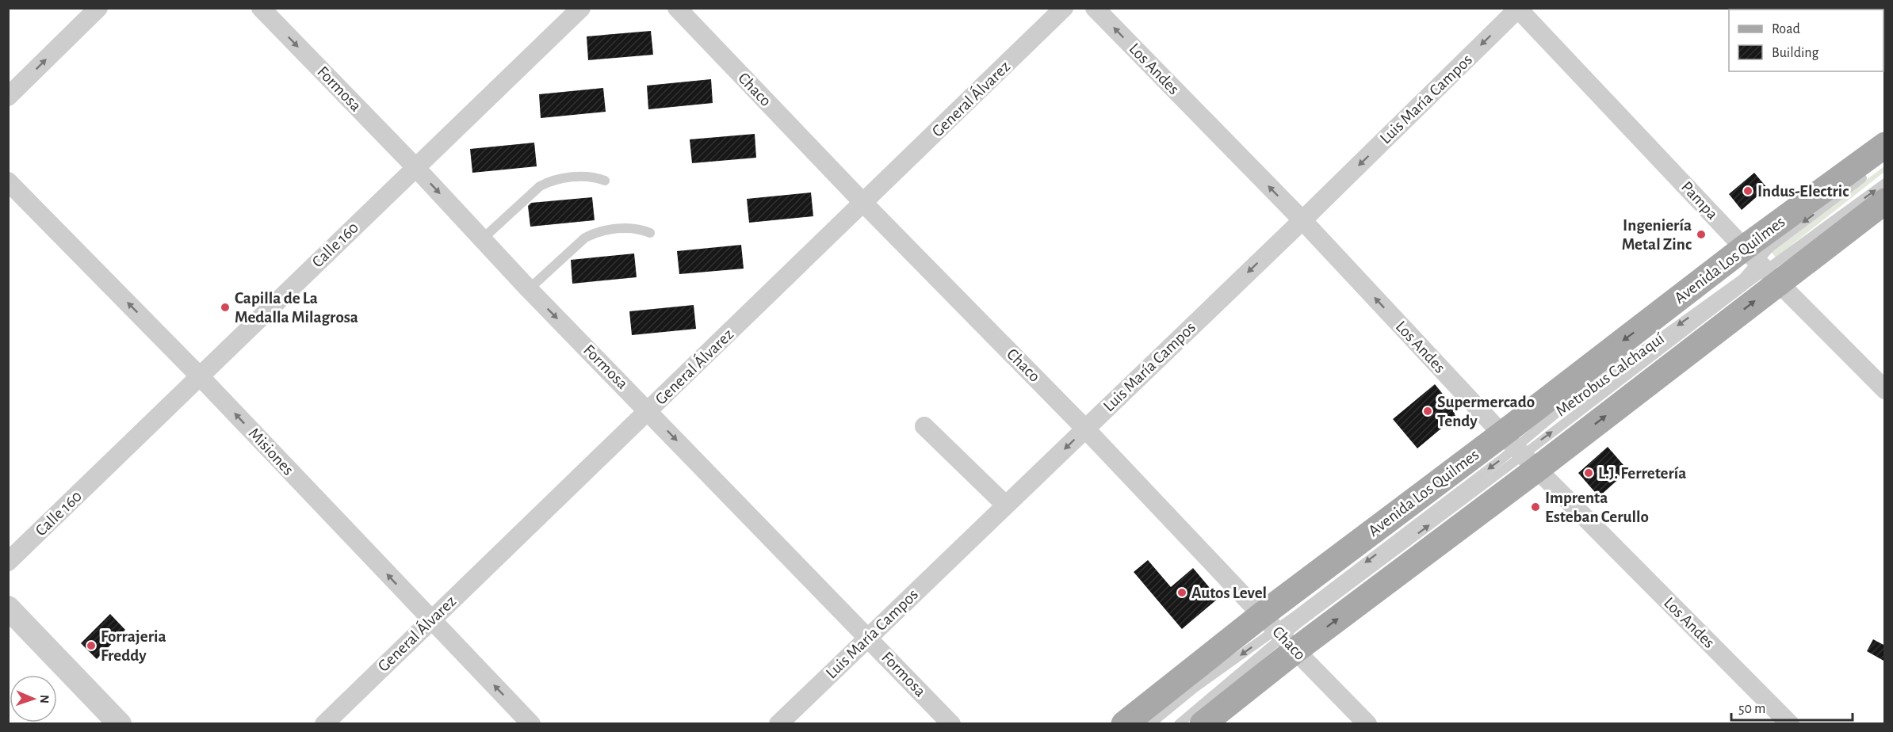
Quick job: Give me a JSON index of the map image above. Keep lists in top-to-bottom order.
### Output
{
  "streets": {
    "main road": ["Avenida Los Quilmes"],
    "street": [
      "Los Andes",
      "Formosa",
      "Chaco",
      "General Álvarez",
      "Luis María Campos",
      "Pampa",
      "Calle 160",
      "Misiones"
    ]
  },
  "crossings": [
    ["Los Andes", "Luis María Campos"],
    ["Los Andes", "Avenida Los Quilmes"],
    ["Formosa", "General Álvarez"],
    ["Formosa", "Luis María Campos"],
    ["Formosa", "Calle 160"],
    ["Chaco", "General Álvarez"],
    ["Chaco", "Luis María Campos"],
    ["Chaco", "Avenida Los Quilmes"],
    ["General Álvarez", "Misiones"],
    ["Luis María Campos", "Pampa"],
    ["Pampa", "Avenida Los Quilmes"],
    ["Calle 160", "Misiones"]
  ],
  "one_way": [
    "Los Andes",
    "Formosa",
    "Luis María Campos",
    "Misiones"
  ],
  "places": [
    "Indus-Electric",
    "Ingeniería Metal Zinc",
    "Capilla de La Medalla Milagrosa",
    "Supermercado Tendy",
    "L.J. Ferretería",
    "Imprenta Esteban Cerullo",
    "Autos Level",
    "Forrajeria Freddy"
  ],
  "legend": ["Road", "Building"],
  "scale_bar": "50 m",
  "north": "right"
}
